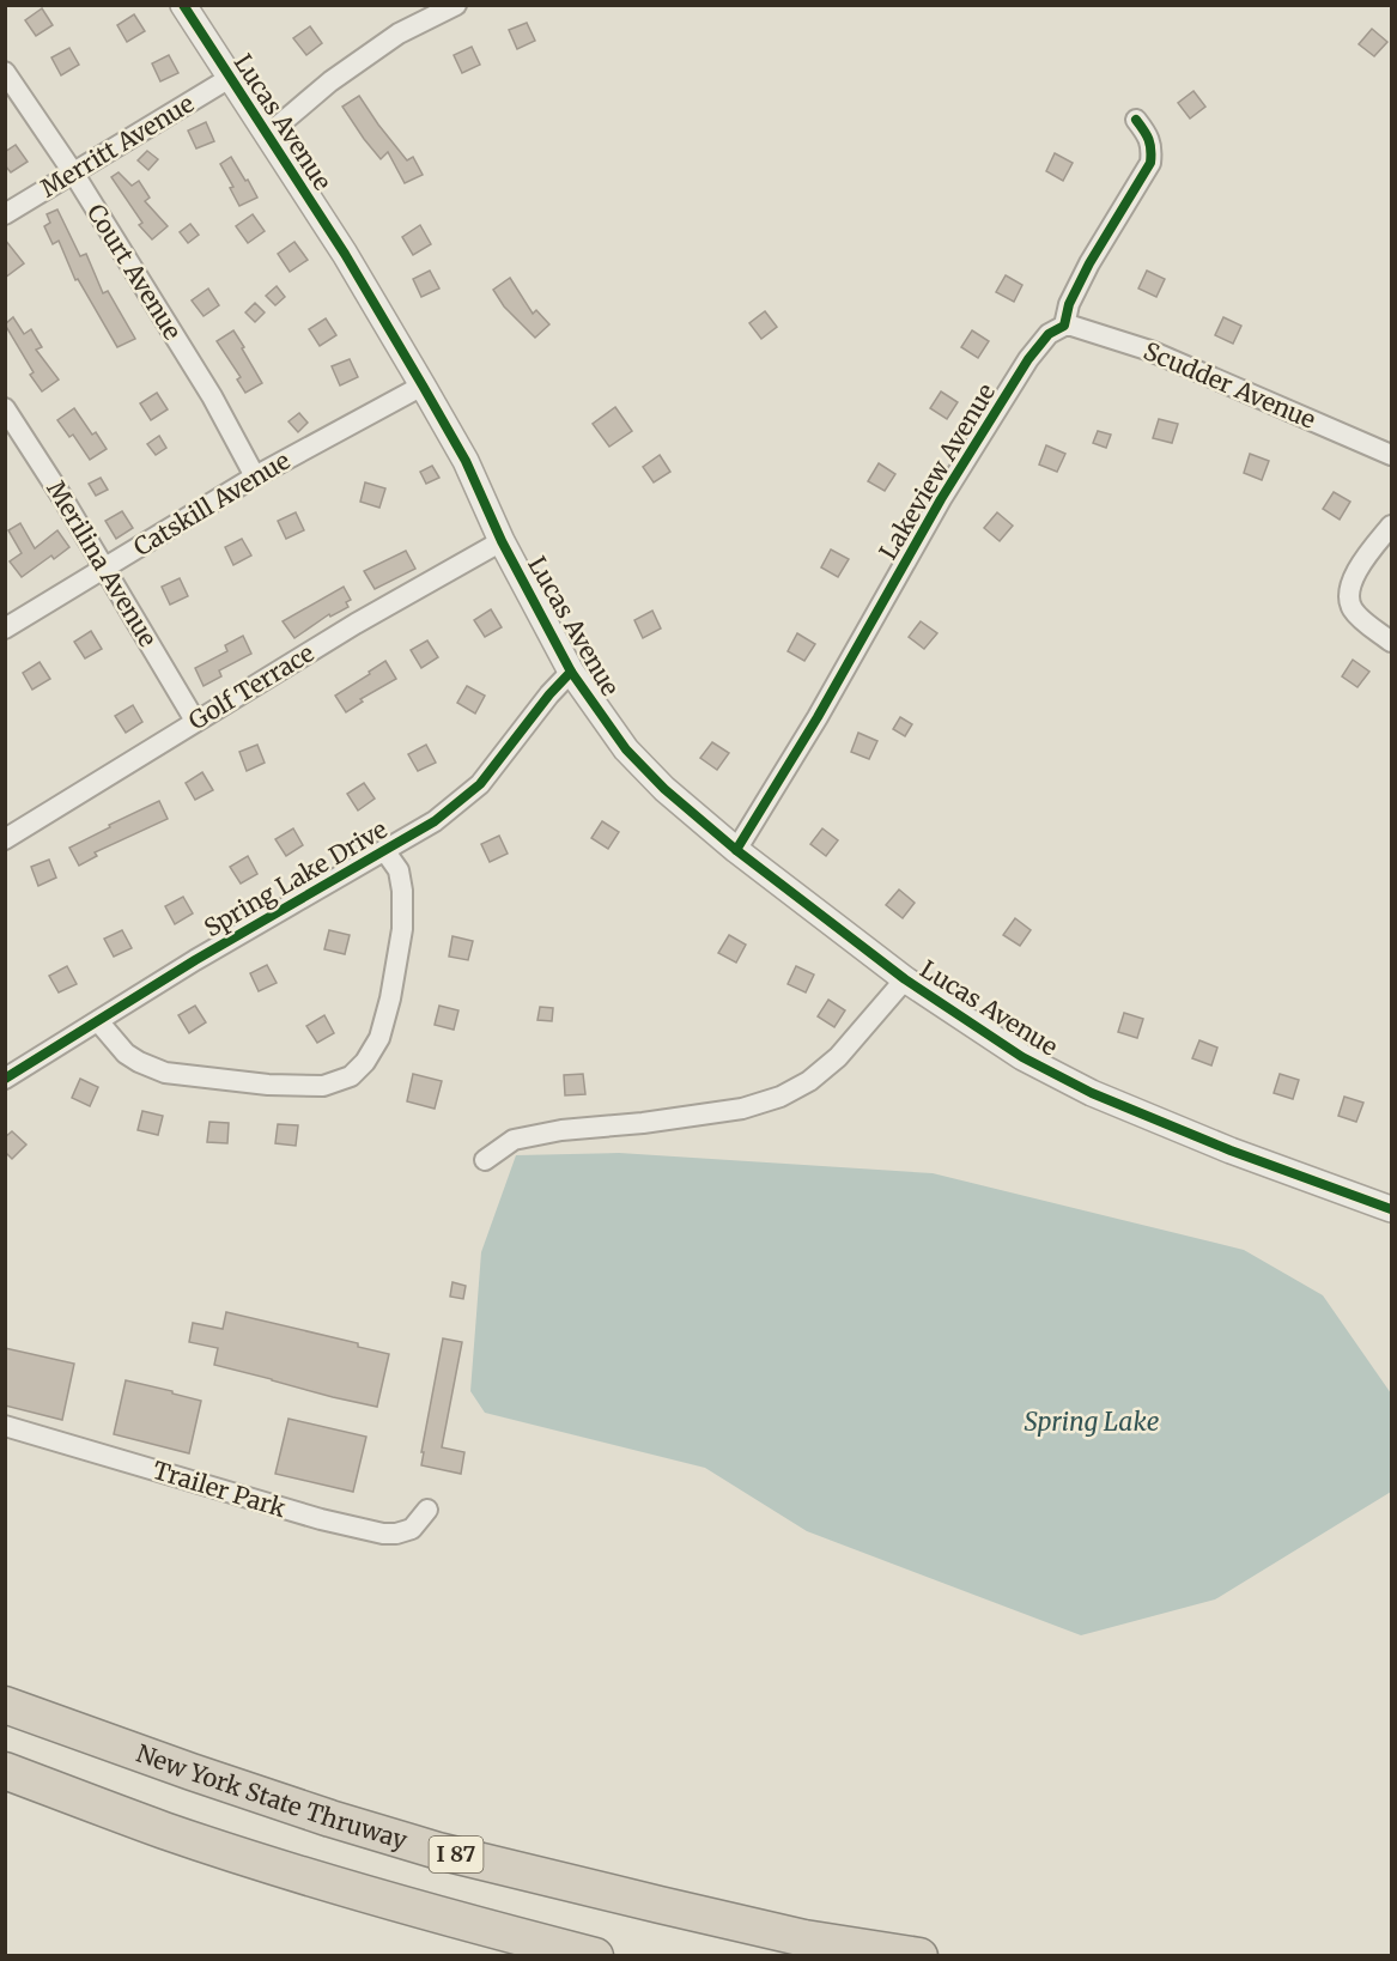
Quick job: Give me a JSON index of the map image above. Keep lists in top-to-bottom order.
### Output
{
  "streets": {
    "highway": ["New York State Thruway", "I 87"],
    "street": [
      "Lucas Avenue",
      "Merritt Avenue",
      "Court Avenue",
      "Scudder Avenue",
      "Lakeview Avenue",
      "Catskill Avenue",
      "Merilina Avenue",
      "Golf Terrace",
      "Spring Lake Drive",
      "Trailer Park"
    ]
  },
  "crossings": [
    ["Lucas Avenue", "Merritt Avenue"],
    ["Lucas Avenue", "Lakeview Avenue"],
    ["Lucas Avenue", "Catskill Avenue"],
    ["Lucas Avenue", "Golf Terrace"],
    ["Lucas Avenue", "Spring Lake Drive"],
    ["Merritt Avenue", "Court Avenue"],
    ["Court Avenue", "Catskill Avenue"],
    ["Scudder Avenue", "Lakeview Avenue"],
    ["Catskill Avenue", "Merilina Avenue"],
    ["Merilina Avenue", "Golf Terrace"]
  ],
  "water": ["Spring Lake"]
}
